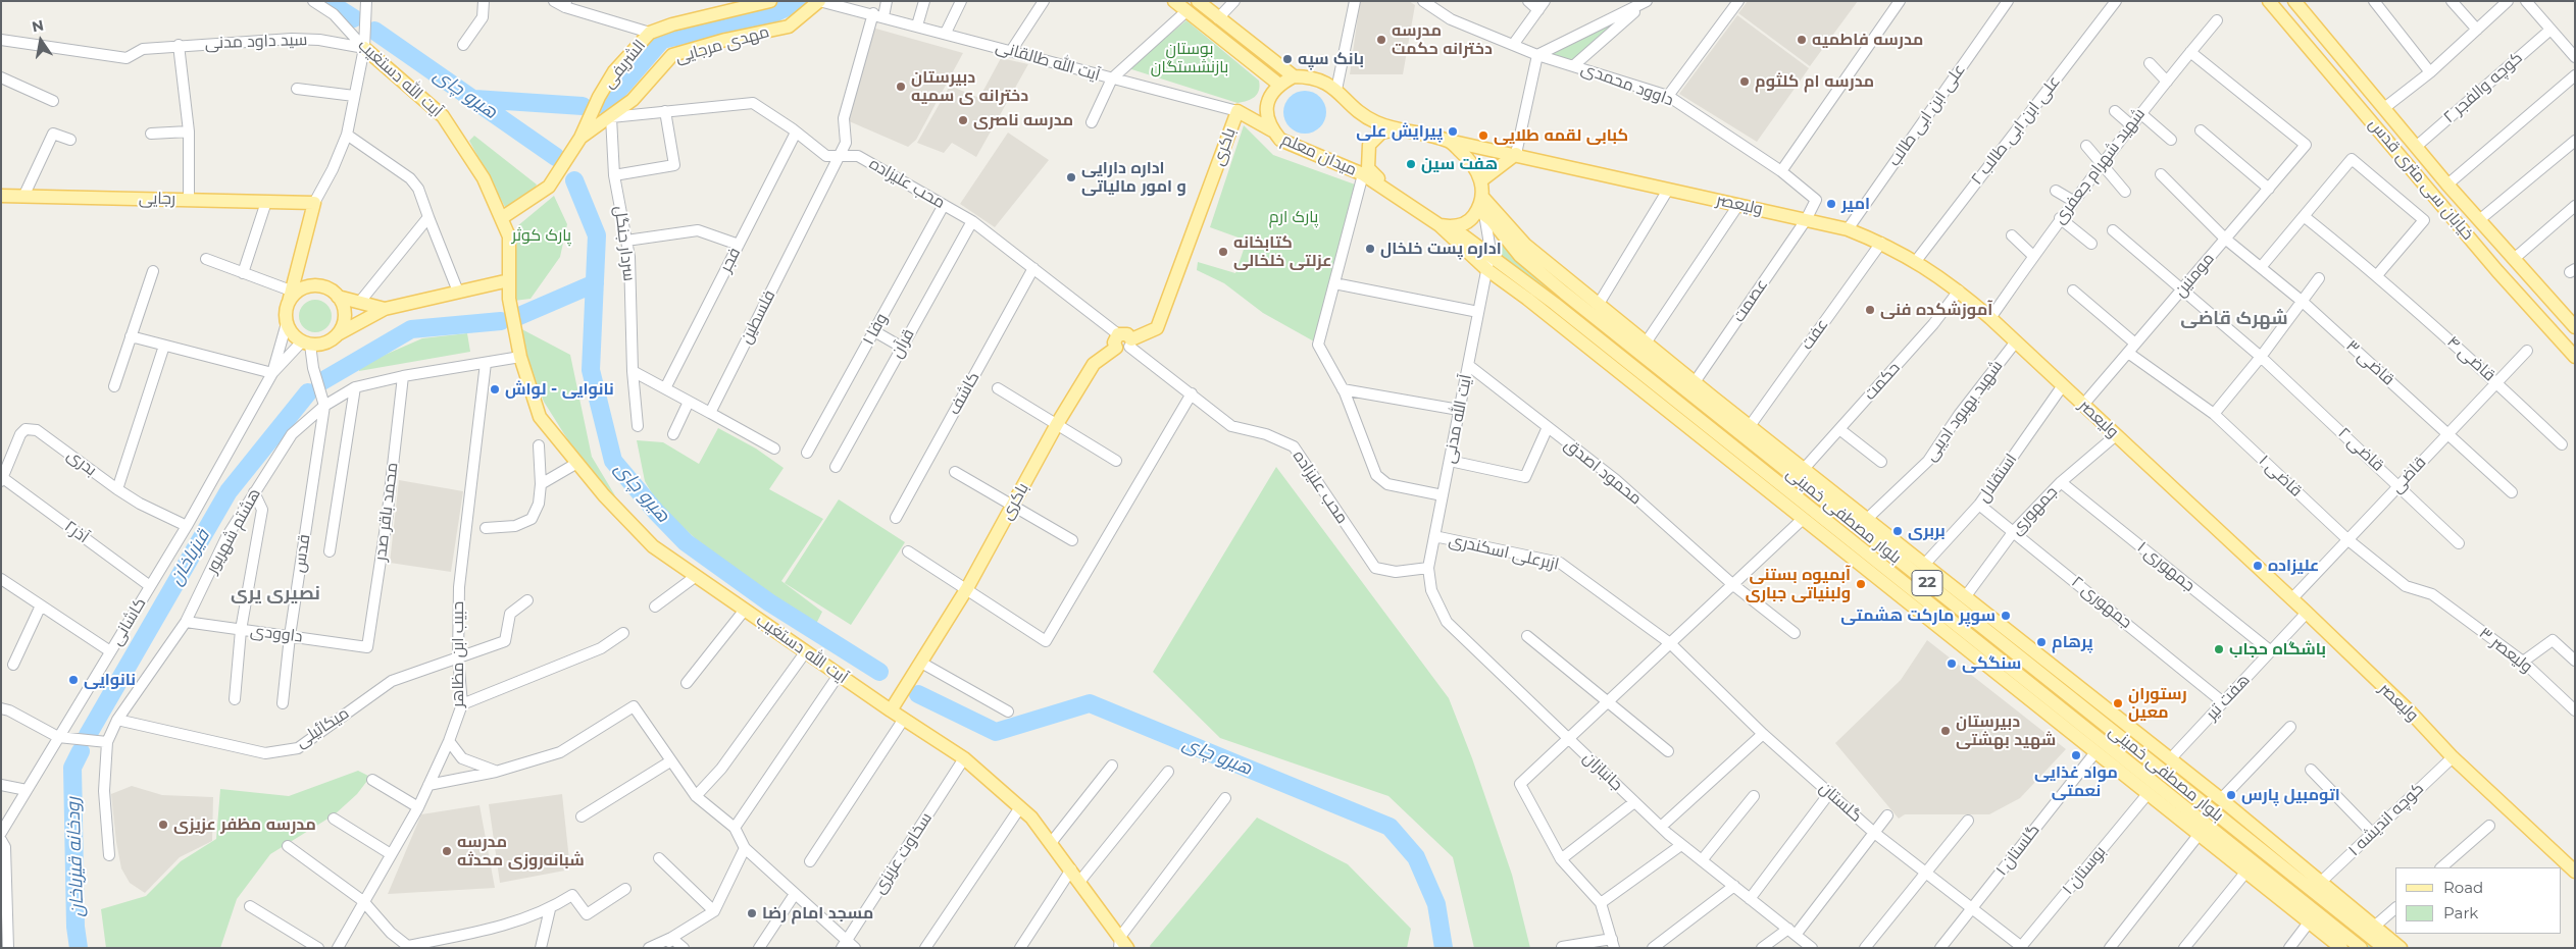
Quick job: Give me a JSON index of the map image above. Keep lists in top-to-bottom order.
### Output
{
  "streets": {
    "main road": [
      "مهدی مرجایی",
      "آیت الله طالقانی",
      "الشریفی",
      "آیت الله دستغیب",
      "باکری",
      "میدان معلم",
      "خیابان سی متری قدس",
      "رجایی",
      "ولیعصر",
      "بلوار مصطفی خمینی",
      "22"
    ],
    "street": [
      "سید داود مدنی",
      "داوود محمدی",
      "کوچه والفجر ۲",
      "علی ابن ابی طالب",
      "علی ابن ابی طالب ۲",
      "شهید شهرام جعفری",
      "محب علیزاده",
      "سردار جنگل",
      "فجر",
      "مومنین",
      "عصمت",
      "فلسطین",
      "وفا ۱",
      "عفت",
      "قرآن",
      "قاضی ۴",
      "قاضی ۳",
      "حکمت",
      "کاشف",
      "شهید بهبود ادیبی",
      "آیت‌ الله مدنی",
      "قاضی ۲",
      "بدری",
      "محمود اصدق",
      "قاضی",
      "قاضی ۱",
      "استقلال",
      "جمهوری",
      "محمد باقر صدر",
      "هشتم شهریور",
      "آذر۲",
      "ازبرعلی اسکندری",
      "قدس",
      "جمهوری ۱",
      "جمهوری ۲",
      "کاشانی",
      "داوودی",
      "ولیعصر ۳",
      "حبیب ابن مظاهر",
      "هفت تیر",
      "میکائیلی",
      "جانبازان",
      "گلستان",
      "کوچه اندیشه ۱",
      "گلستان ۱",
      "سخاوت عزیزی",
      "بوستان ۱"
    ]
  },
  "crossings": [
    ["سید داود مدنی", "آیت الله دستغیب"],
    ["مهدی مرجایی", "آیت الله طالقانی"],
    ["مهدی مرجایی", "الشریفی"],
    ["مهدی مرجایی", "محب علیزاده"],
    ["مهدی مرجایی", "سردار جنگل"],
    ["آیت الله طالقانی", "باکری"],
    ["آیت الله طالقانی", "میدان معلم"],
    ["آیت الله طالقانی", "فلسطین"],
    ["آیت الله دستغیب", "باکری"],
    ["آیت الله دستغیب", "هشتم شهریور"],
    ["آیت الله دستغیب", "سخاوت عزیزی"],
    ["داوود محمدی", "عصمت"],
    ["کوچه والفجر ۲", "خیابان سی متری قدس"],
    ["علی ابن ابی طالب", "ولیعصر"],
    ["علی ابن ابی طالب ۲", "ولیعصر"],
    ["باکری", "محب علیزاده"],
    ["میدان معلم", "ولیعصر"],
    ["میدان معلم", "آیت‌ الله مدنی"],
    ["میدان معلم", "بلوار مصطفی خمینی"],
    ["شهید شهرام جعفری", "ولیعصر"],
    ["شهید شهرام جعفری", "مومنین"],
    ["محب علیزاده", "سردار جنگل"],
    ["محب علیزاده", "فجر"],
    ["محب علیزاده", "فلسطین"],
    ["محب علیزاده", "وفا ۱"],
    ["محب علیزاده", "قرآن"],
    ["محب علیزاده", "کاشف"],
    ["محب علیزاده", "آیت‌ الله مدنی"],
    ["محب علیزاده", "جانبازان"],
    ["ولیعصر", "مومنین"],
    ["ولیعصر", "عصمت"],
    ["ولیعصر", "عفت"],
    ["ولیعصر", "حکمت"],
    ["ولیعصر", "شهید بهبود ادیبی"],
    ["ولیعصر", "آیت‌ الله مدنی"],
    ["ولیعصر", "قاضی"],
    ["ولیعصر", "استقلال"],
    ["ولیعصر", "جمهوری"],
    ["ولیعصر", "بلوار مصطفی خمینی"],
    ["ولیعصر", "هفت تیر"],
    ["ولیعصر", "کوچه اندیشه ۱"],
    ["مومنین", "قاضی ۳"],
    ["مومنین", "قاضی ۲"],
    ["مومنین", "قاضی ۱"],
    ["قاضی ۴", "قاضی"],
    ["قاضی ۳", "قاضی"],
    ["آیت‌ الله مدنی", "محمود اصدق"],
    ["آیت‌ الله مدنی", "بلوار مصطفی خمینی"],
    ["آیت‌ الله مدنی", "ازبرعلی اسکندری"],
    ["آیت‌ الله مدنی", "جانبازان"],
    ["قاضی ۲", "قاضی"],
    ["بدری", "آذر۲"],
    ["بدری", "کاشانی"],
    ["قاضی", "قاضی ۱"],
    ["قاضی ۱", "ولیعصر ۳"],
    ["استقلال", "جمهوری ۲"],
    ["جمهوری", "جمهوری ۱"],
    ["جمهوری", "جمهوری ۲"],
    ["محمد باقر صدر", "هشتم شهریور"],
    ["محمد باقر صدر", "داوودی"],
    ["هشتم شهریور", "قدس"],
    ["هشتم شهریور", "داوودی"],
    ["هشتم شهریور", "حبیب ابن مظاهر"],
    ["هشتم شهریور", "میکائیلی"],
    ["آذر۲", "کاشانی"],
    ["ازبرعلی اسکندری", "گلستان"],
    ["قدس", "داوودی"],
    ["جمهوری ۱", "هفت تیر"],
    ["جمهوری ۲", "هفت تیر"],
    ["حبیب ابن مظاهر", "میکائیلی"],
    ["گلستان", "گلستان ۱"],
    ["گلستان", "بوستان ۱"]
  ],
  "districts": ["شهرک قاضی", "نصیری یری"],
  "water": ["هیرو چای", "قیزباخان", "رودخانه قیزباخان"],
  "parks": ["بوستان بازنشستگان", "پارک ارم", "پارک کوثر"],
  "places": [
    "مدرسه دخترانه حکمت",
    "مدرسه فاطمیه",
    "بانک سپه",
    "مدرسه ام کلثوم",
    "دبیرستان دخترانه ی سمیه",
    "مدرسه ناصری",
    "پیرایش علی",
    "کبابی لقمه طلایی",
    "هفت سین",
    "اداره دارایی و امور مالیاتی",
    "امیر",
    "اداره پست خلخال",
    "کتابخانه عزلتی خلخالی",
    "آموزشکده فنی",
    "نانوایی - لواش",
    "بربری",
    "علیزاده",
    "آبمیوه بستنی ولبنیاتی جباری",
    "سوپر مارکت هشمتی",
    "پرهام",
    "باشگاه حجاب",
    "سنگکی",
    "نانوایی",
    "رستوران معین",
    "دبیرستان شهید بهشتی",
    "مواد غذایی نعمتی",
    "اتومبیل پارس",
    "مدرسه مظفر عزیزی",
    "مدرسه شبانه‌روزی محدثه",
    "مسجد امام رضا"
  ],
  "legend": ["Road", "Park"],
  "north": "top"
}
